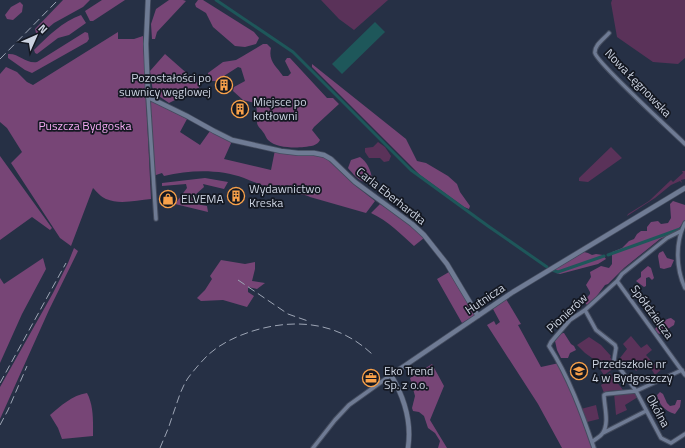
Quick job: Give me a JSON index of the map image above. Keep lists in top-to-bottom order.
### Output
{
  "streets": {
    "street": [
      "Nowa Łęgnowska",
      "Carla Eberhardta",
      "Hutnicza",
      "Spółdzielcza",
      "Pionierów",
      "Okólna"
    ]
  },
  "crossings": [
    ["Carla Eberhardta", "Hutnicza"],
    ["Spółdzielcza", "Pionierów"],
    ["Spółdzielcza", "Okólna"],
    ["Pionierów", "Okólna"]
  ],
  "parks": ["Puszcza Bydgoska"],
  "places": {
    "building": ["Pozostałości po suwnicy węglowej", "Miejsce po kotłowni", "Wydawnictwo Kreska"],
    "shop": ["ELVEMA"],
    "school or university": ["Przedszkole nr 4 w Bydgoszczy"],
    "office": ["Eko Trend Sp. z o.o."]
  },
  "north": "top right"
}
